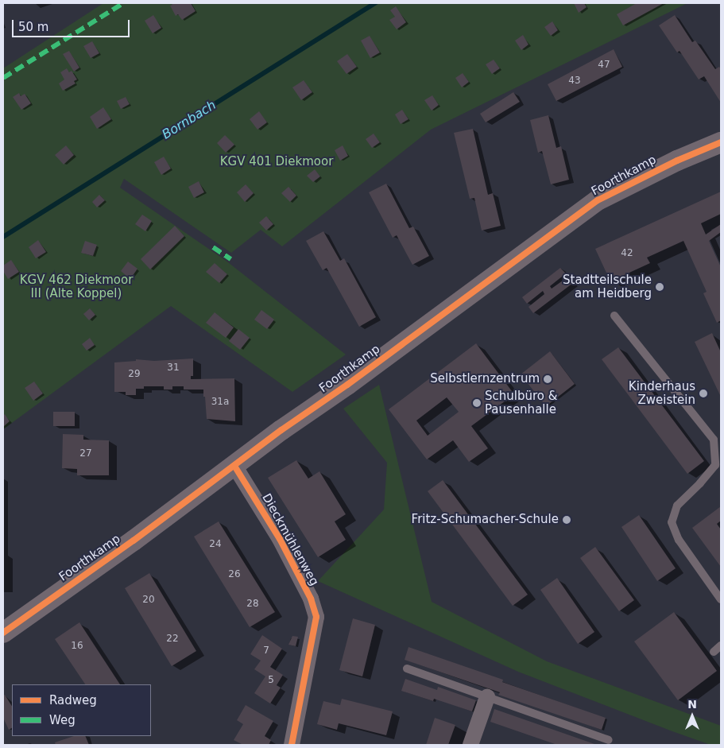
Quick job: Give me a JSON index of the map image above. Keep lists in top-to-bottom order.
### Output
{
  "streets": {
    "street": ["Foorthkamp", "Dieckmühlenweg"]
  },
  "crossings": [
    ["Foorthkamp", "Dieckmühlenweg"]
  ],
  "water": ["Bornbach"],
  "parks": ["KGV 401 Diekmoor", "KGV 462 Diekmoor III (Alte Koppel)"],
  "places": [
    "Stadtteilschule am Heidberg",
    "Selbstlernzentrum",
    "Kinderhaus Zweistein",
    "Schulbüro & Pausenhalle",
    "Fritz-Schumacher-Schule"
  ],
  "house_numbers": [
    "47",
    "43",
    "42",
    "31",
    "29",
    "31a",
    "27",
    "24",
    "26",
    "20",
    "28",
    "22",
    "16",
    "7",
    "5"
  ],
  "legend": ["Radweg", "Weg"],
  "scale_bar": "50 m",
  "north": "top"
}
